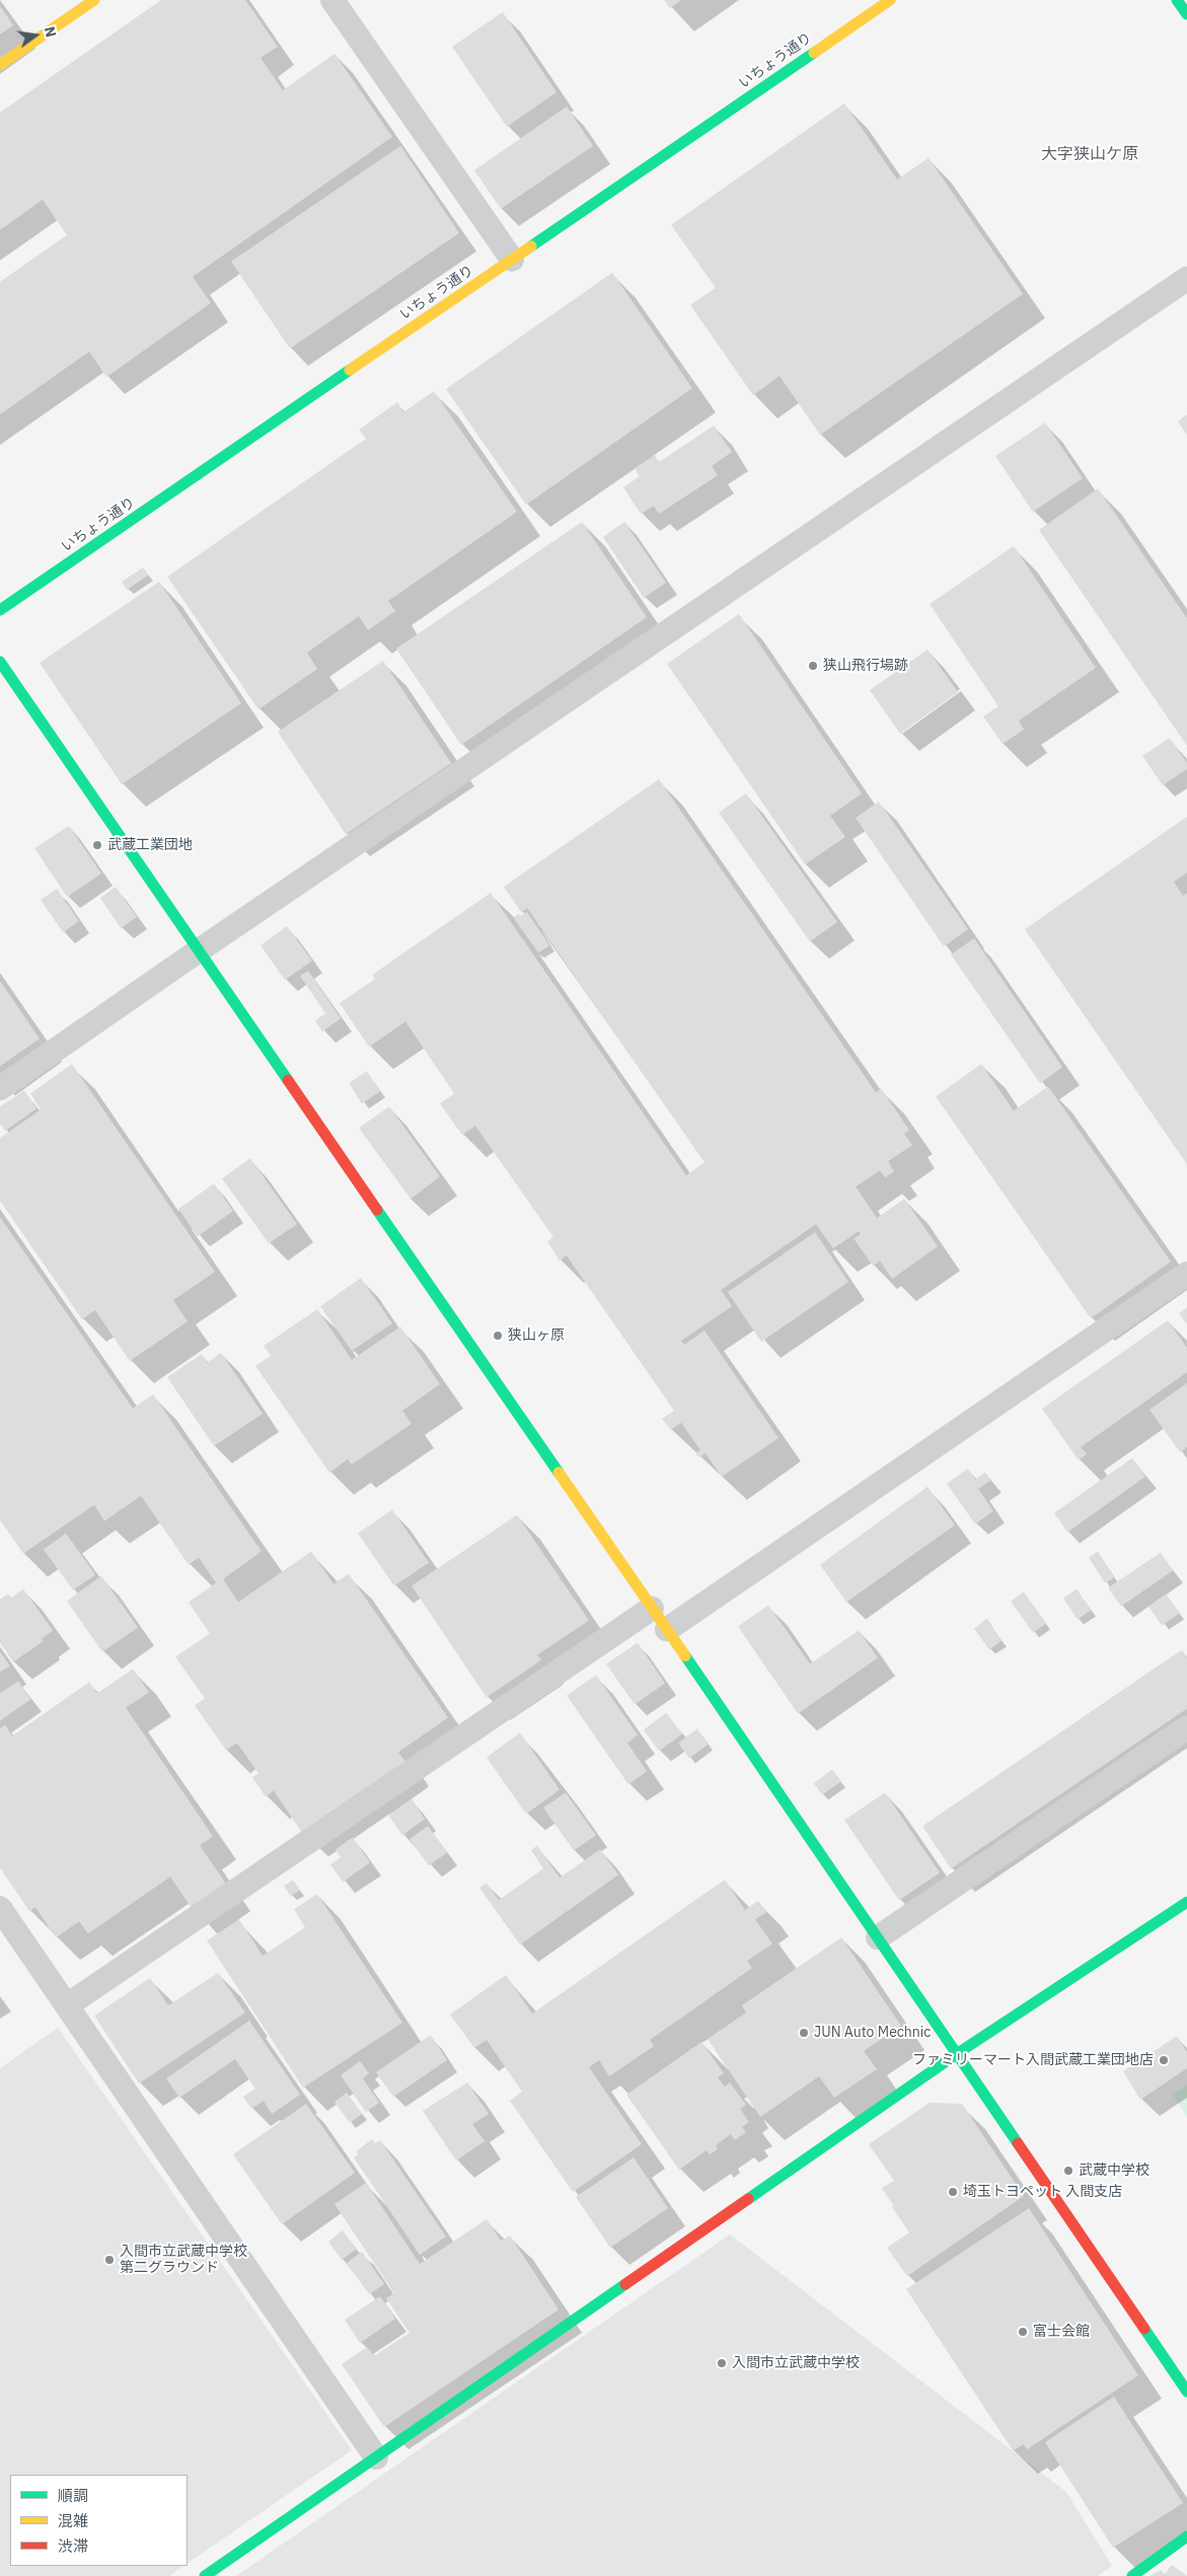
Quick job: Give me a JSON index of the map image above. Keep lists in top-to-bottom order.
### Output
{
  "streets": {
    "street": ["いちょう通り"]
  },
  "districts": ["大字狭山ケ原"],
  "places": [
    "狭山飛行場跡",
    "武蔵工業団地",
    "狭山ヶ原",
    "JUN Auto Mechnic",
    "ファミリーマート入間武蔵工業団地店",
    "武蔵中学校",
    "埼玉トヨペット 入間支店",
    "入間市立武蔵中学校 第二グラウンド",
    "富士会館",
    "入間市立武蔵中学校"
  ],
  "legend": ["順調", "混雑", "渋滞"],
  "north": "right"
}
